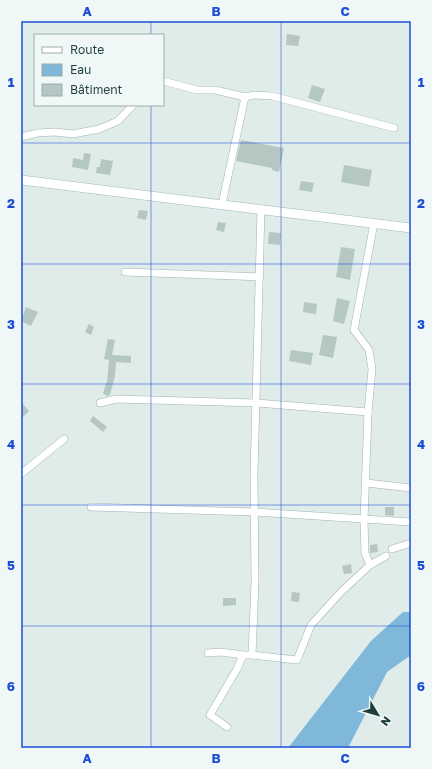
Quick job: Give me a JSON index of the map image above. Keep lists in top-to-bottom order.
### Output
{
  "legend": ["Route", "Eau", "Bâtiment"],
  "north": "bottom right",
  "grid": {
    "columns": ["A", "B", "C"],
    "rows": [
      "1",
      "2",
      "3",
      "4",
      "5",
      "6"
    ]
  }
}
